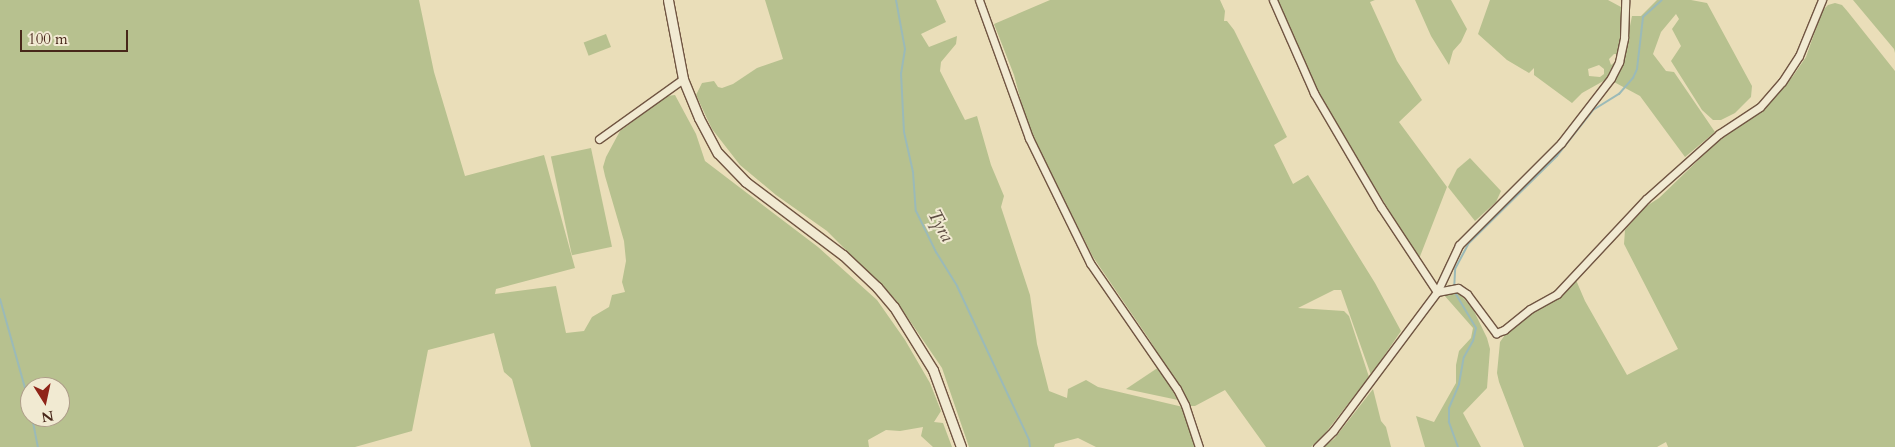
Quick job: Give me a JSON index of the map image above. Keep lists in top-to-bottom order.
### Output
{
  "water": ["Tyra"],
  "scale_bar": "100 m",
  "north": "bottom"
}
